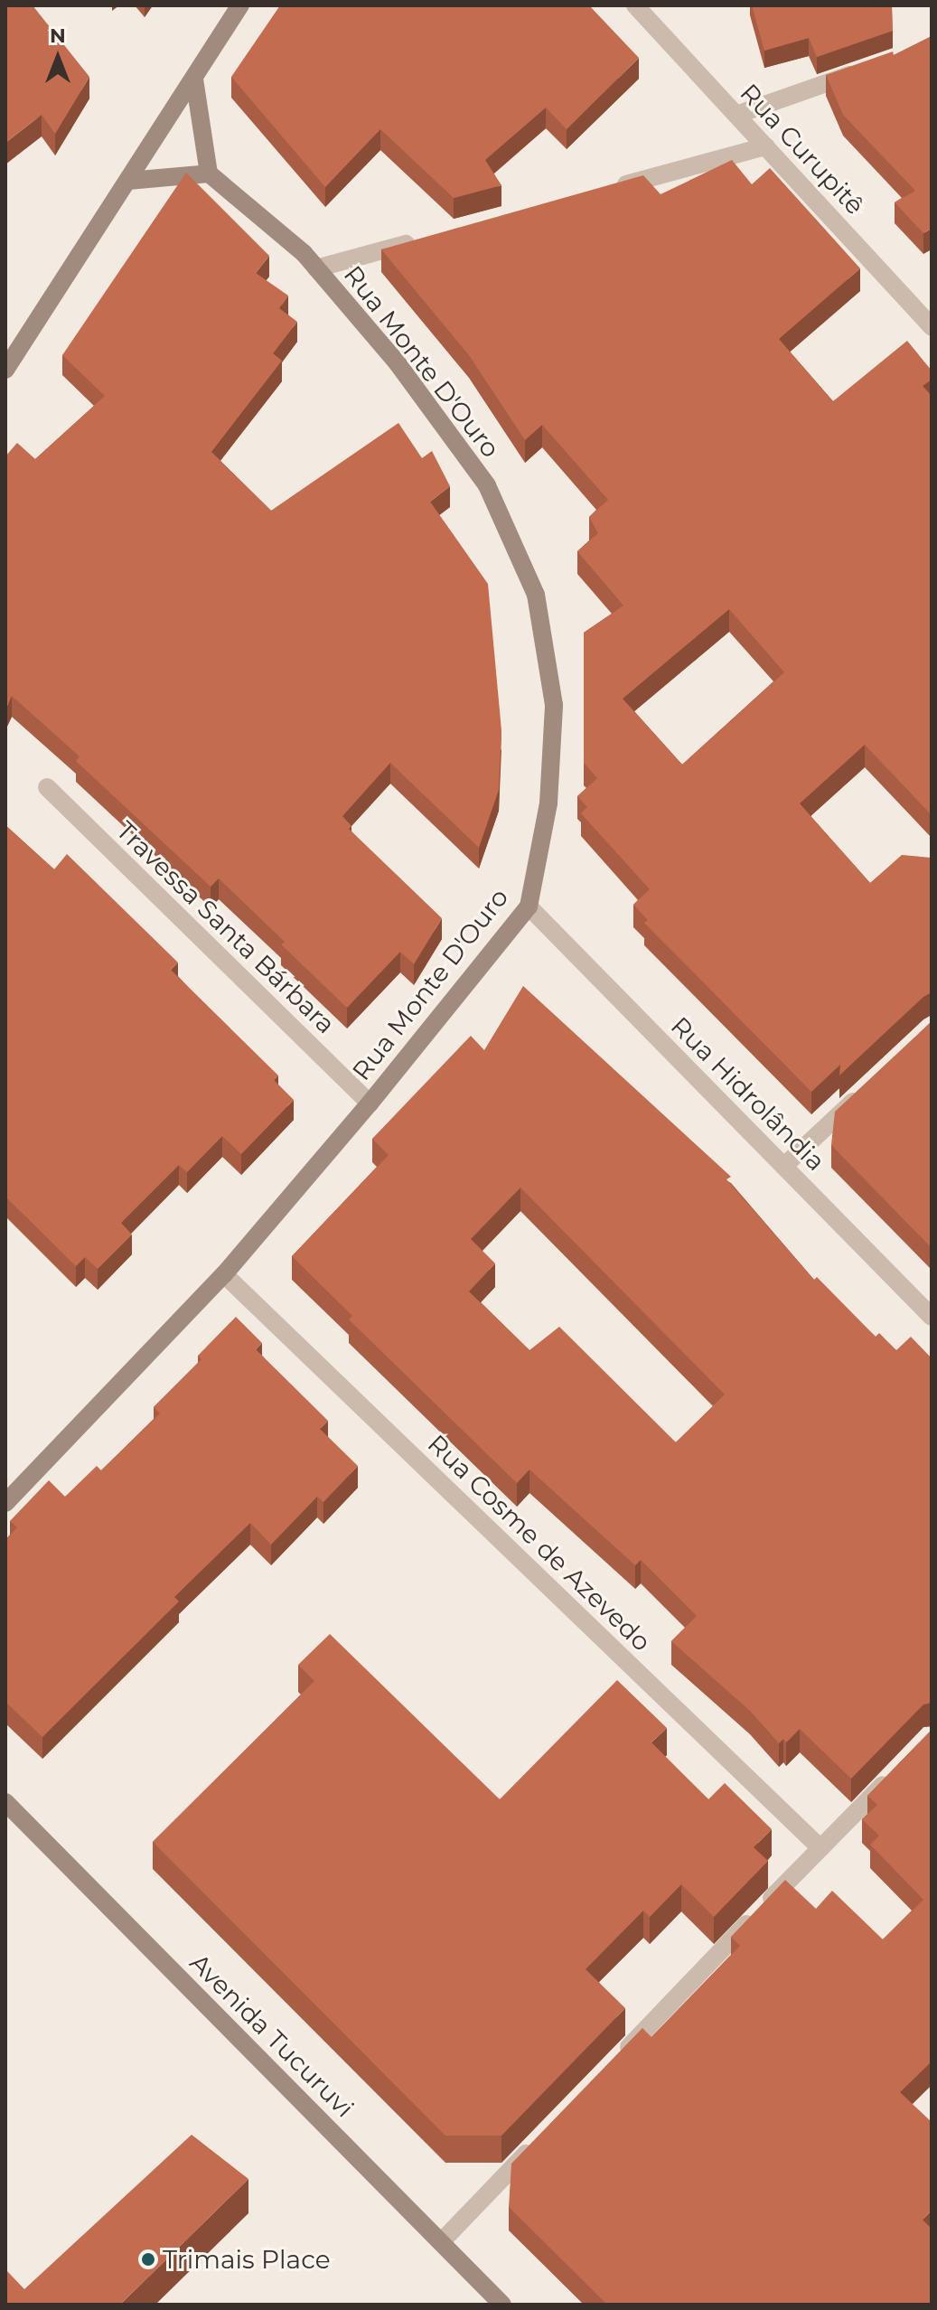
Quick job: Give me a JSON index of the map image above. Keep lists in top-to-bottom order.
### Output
{
  "streets": {
    "main road": ["Rua Monte D'Ouro", "Avenida Tucuruvi"],
    "street": [
      "Rua Curupitê",
      "Travessa Santa Bárbara",
      "Rua Hidrolândia",
      "Rua Cosme de Azevedo"
    ]
  },
  "crossings": [
    ["Rua Monte D'Ouro", "Travessa Santa Bárbara"],
    ["Rua Monte D'Ouro", "Rua Hidrolândia"],
    ["Rua Monte D'Ouro", "Rua Cosme de Azevedo"]
  ],
  "places": ["Trimais Place"],
  "north": "top"
}
